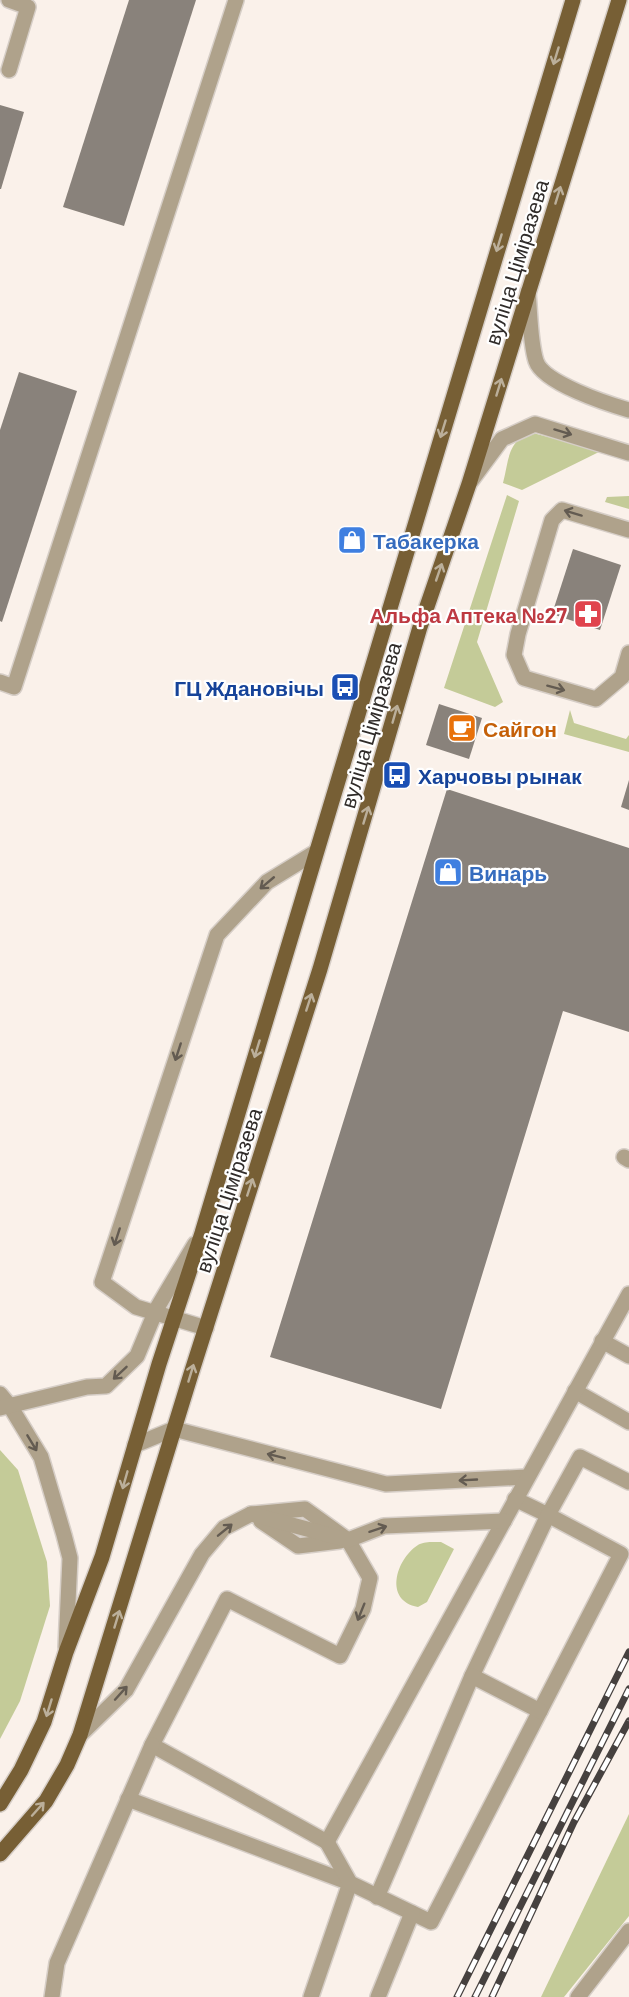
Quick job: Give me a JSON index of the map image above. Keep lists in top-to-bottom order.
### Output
{
  "streets": {
    "main road": ["вуліца Ціміразева"]
  },
  "places": {
    "shop": ["Табакерка", "Винарь"],
    "pharmacy": ["Альфа Аптека №27"],
    "bus stop": ["ГЦ Ждановічы", "Харчовы рынак"],
    "cafe": ["Сайгон"]
  }
}
